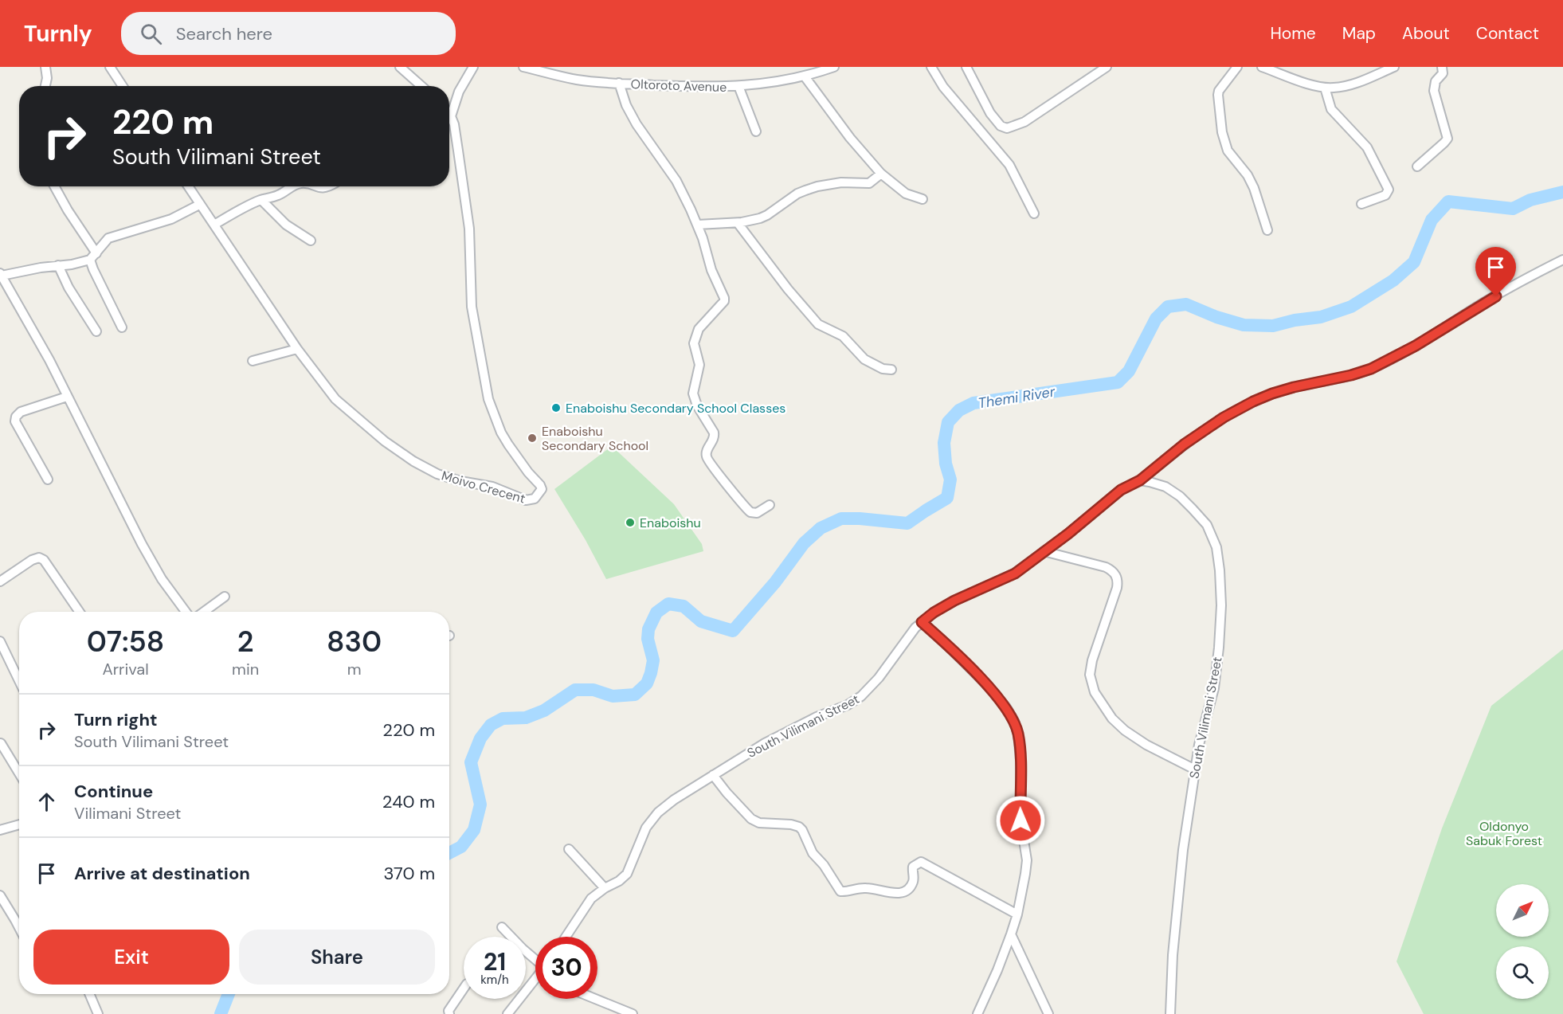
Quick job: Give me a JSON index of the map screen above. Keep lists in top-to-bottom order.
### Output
{
  "streets": {
    "street": ["Oltoroto Avenue", "Moivo Crecent", "South Vilimani Street"]
  },
  "water": ["Themi River"],
  "parks": ["Oldonyo Sabuk Forest"],
  "places": ["Enaboishu Secondary School Classes", "Enaboishu Secondary School", "Enaboishu"],
  "north": "top right",
  "page": {
    "header": "Turnly",
    "search": "Search here",
    "nav": [
      "Home",
      "Map",
      "About",
      "Contact"
    ],
    "turn": ["220 m", "South Vilimani Street"],
    "eta": [
      "07:58",
      "Arrival",
      "2",
      "min",
      "830",
      "m"
    ],
    "list": [
      {
        "name": "Turn right",
        "note": "South Vilimani Street",
        "value": "220 m"
      },
      {
        "name": "Continue",
        "note": "Vilimani Street",
        "value": "240 m"
      },
      {
        "name": "Arrive at destination",
        "value": "370 m"
      }
    ],
    "buttons": ["Exit", "Share"],
    "speed": "21 km/h",
    "limit": "30"
  }
}
